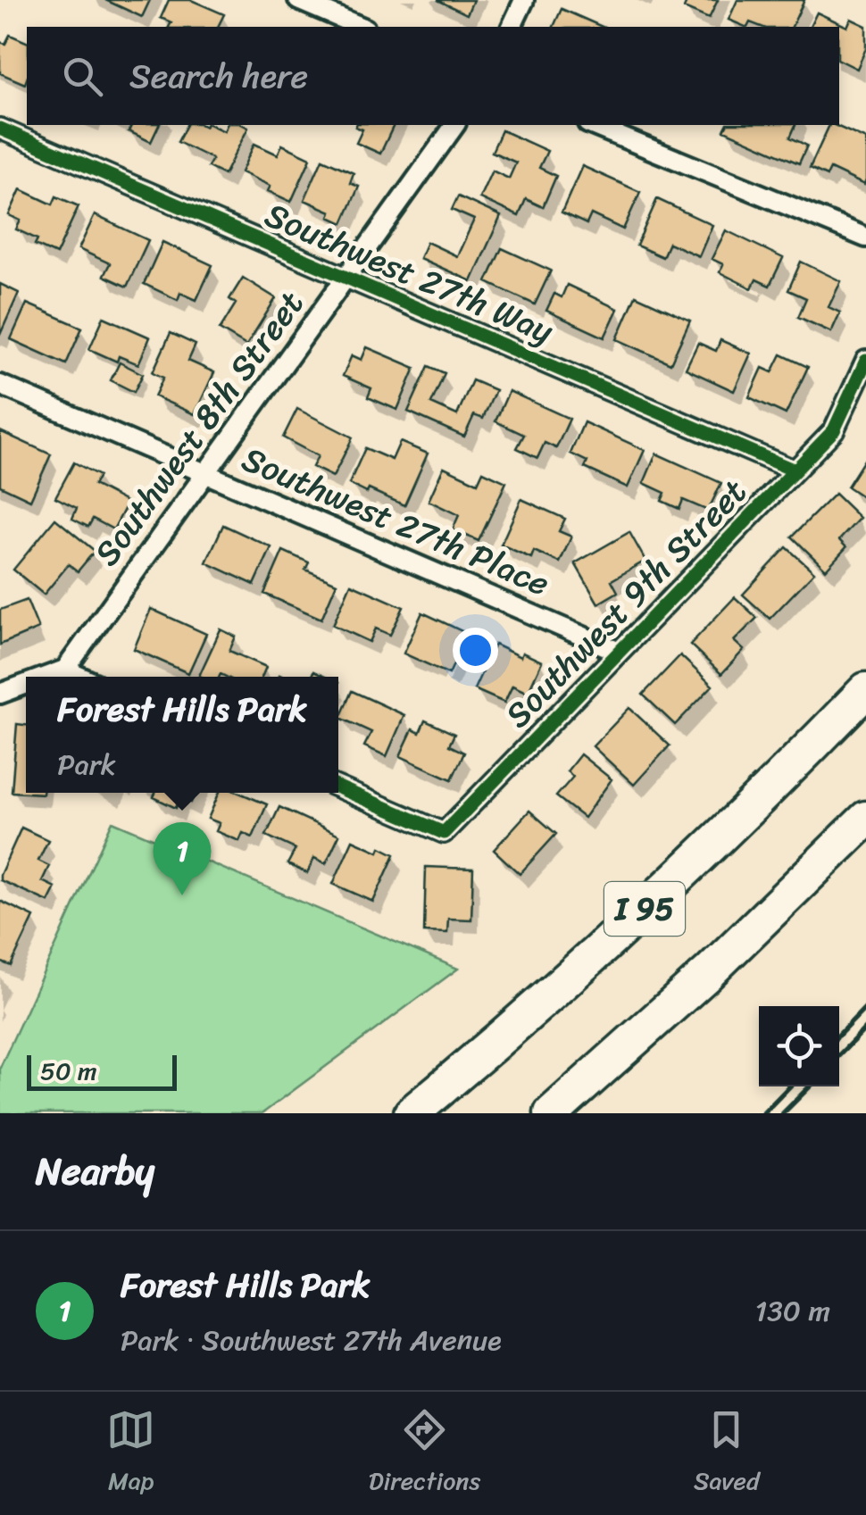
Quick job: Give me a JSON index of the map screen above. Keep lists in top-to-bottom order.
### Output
{
  "streets": {
    "highway": ["I 95"],
    "street": [
      "Southwest 27th Way",
      "Southwest 8th Street",
      "Southwest 27th Place",
      "Southwest 9th Street"
    ]
  },
  "crossings": [
    ["Southwest 27th Way", "Southwest 8th Street"],
    ["Southwest 27th Way", "Southwest 9th Street"],
    ["Southwest 8th Street", "Southwest 27th Place"],
    ["Southwest 27th Place", "Southwest 9th Street"]
  ],
  "scale_bar": "50 m",
  "page": {
    "search": "Search here",
    "popup": ["Forest Hills Park", "Park"],
    "pins": "1",
    "scale": "50 m",
    "heading": "Nearby",
    "list": [
      {
        "mark": "1",
        "name": "Forest Hills Park",
        "note": "Park · Southwest 27th Avenue",
        "value": "130 m"
      }
    ],
    "nav": ["Map", "Directions", "Saved"]
  }
}
